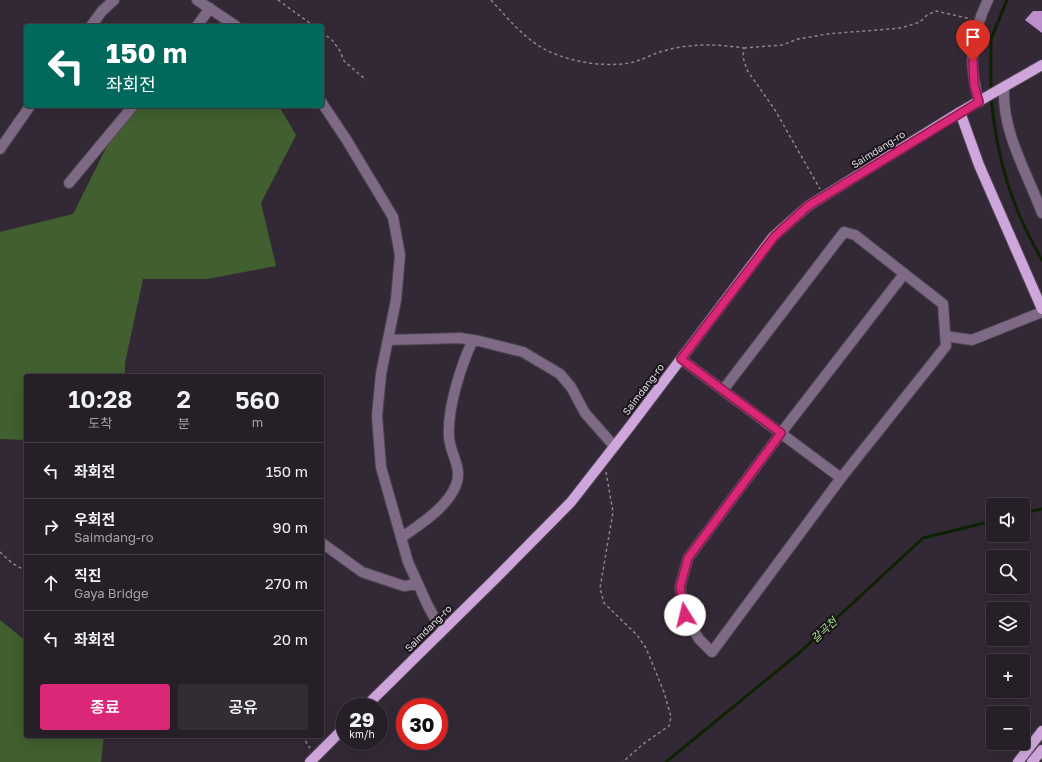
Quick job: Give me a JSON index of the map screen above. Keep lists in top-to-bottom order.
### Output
{
  "streets": {
    "main road": ["Saimdang-ro"]
  },
  "water": ["갈곡천"],
  "page": {
    "turn": ["150 m", "좌회전"],
    "eta": [
      "10:28",
      "도착",
      "2",
      "분",
      "560",
      "m"
    ],
    "list": [
      {
        "name": "좌회전",
        "value": "150 m"
      },
      {
        "name": "우회전",
        "note": "Saimdang-ro",
        "value": "90 m"
      },
      {
        "name": "직진",
        "note": "Gaya Bridge",
        "value": "270 m"
      },
      {
        "name": "좌회전",
        "value": "20 m"
      }
    ],
    "map_buttons": ["+", "−"],
    "buttons": ["종료", "공유"],
    "speed": "29 km/h",
    "limit": "30"
  }
}
